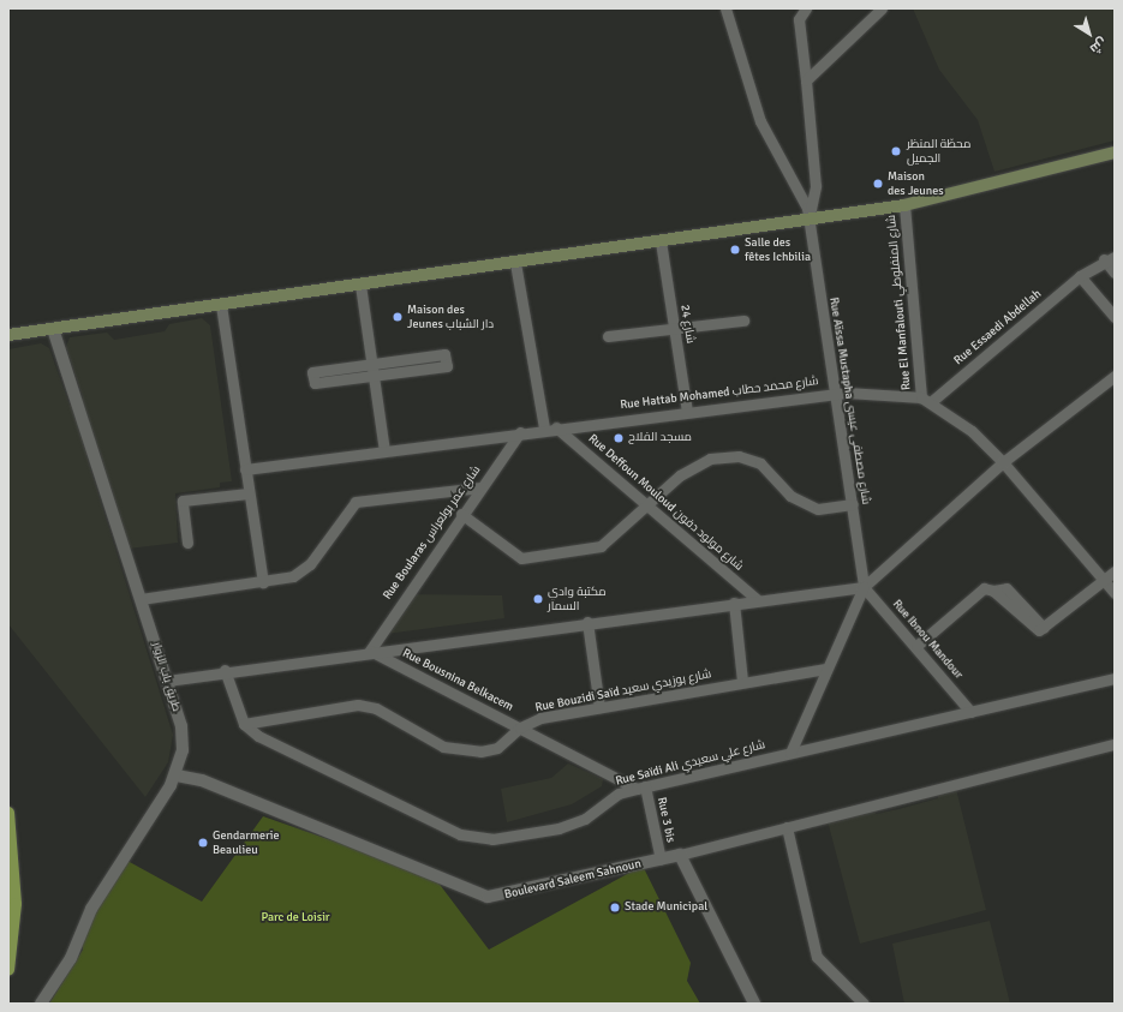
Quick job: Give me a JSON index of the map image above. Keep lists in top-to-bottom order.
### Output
{
  "streets": {
    "street": [
      "Rue El Manfalouti شارع المنفلوطي",
      "شارع 24",
      "Rue Essaedi Abdellah",
      "Rue Hattab Mohamed شارع محمد حطاب",
      "Rue Aïssa Mustapha شارع مصطفى عيسى",
      "Rue Deffoun Mouloud شارع مولود دفون",
      "Rue Boularas شارع عمر بولعراس",
      "Rue Ibnou Mandour",
      "طريق باب الزوار",
      "Rue Bousnina Belkacem",
      "Rue Bouzidi Saïd شارع بوزيدي سعيد",
      "Rue Saïdi Ali شارع علي سعيدي",
      "Rue 3 bis",
      "Boulevard Saleem Sahnoun"
    ]
  },
  "crossings": [
    ["Rue El Manfalouti شارع المنفلوطي", "Rue Essaedi Abdellah"],
    ["Rue El Manfalouti شارع المنفلوطي", "Rue Hattab Mohamed شارع محمد حطاب"],
    ["شارع 24", "Rue Hattab Mohamed شارع محمد حطاب"],
    ["Rue Essaedi Abdellah", "Rue Hattab Mohamed شارع محمد حطاب"],
    ["Rue Hattab Mohamed شارع محمد حطاب", "Rue Aïssa Mustapha شارع مصطفى عيسى"],
    ["Rue Hattab Mohamed شارع محمد حطاب", "Rue Deffoun Mouloud شارع مولود دفون"],
    ["Rue Hattab Mohamed شارع محمد حطاب", "Rue Boularas شارع عمر بولعراس"],
    ["Rue Aïssa Mustapha شارع مصطفى عيسى", "Rue Ibnou Mandour"],
    ["Rue Boularas شارع عمر بولعراس", "Rue Bousnina Belkacem"],
    ["Rue Ibnou Mandour", "Rue Saïdi Ali شارع علي سعيدي"],
    ["طريق باب الزوار", "Boulevard Saleem Sahnoun"],
    ["Rue Bousnina Belkacem", "Rue Bouzidi Saïd شارع بوزيدي سعيد"],
    ["Rue Bousnina Belkacem", "Rue Saïdi Ali شارع علي سعيدي"],
    ["Rue Bousnina Belkacem", "Rue 3 bis"],
    ["Rue Bouzidi Saïd شارع بوزيدي سعيد", "Rue Saïdi Ali شارع علي سعيدي"],
    ["Rue Saïdi Ali شارع علي سعيدي", "Rue 3 bis"],
    ["Rue 3 bis", "Boulevard Saleem Sahnoun"]
  ],
  "parks": ["Parc de Loisir"],
  "places": [
    "محطّة المنظر الجميل",
    "Maison des Jeunes",
    "Salle des fêtes Ichbilia",
    "Maison des Jeunes دار الشباب",
    "مسجد الفلاح",
    "مكتبة وادي السمار",
    "Gendarmerie Beaulieu",
    "Stade Municipal"
  ],
  "north": "bottom right"
}
